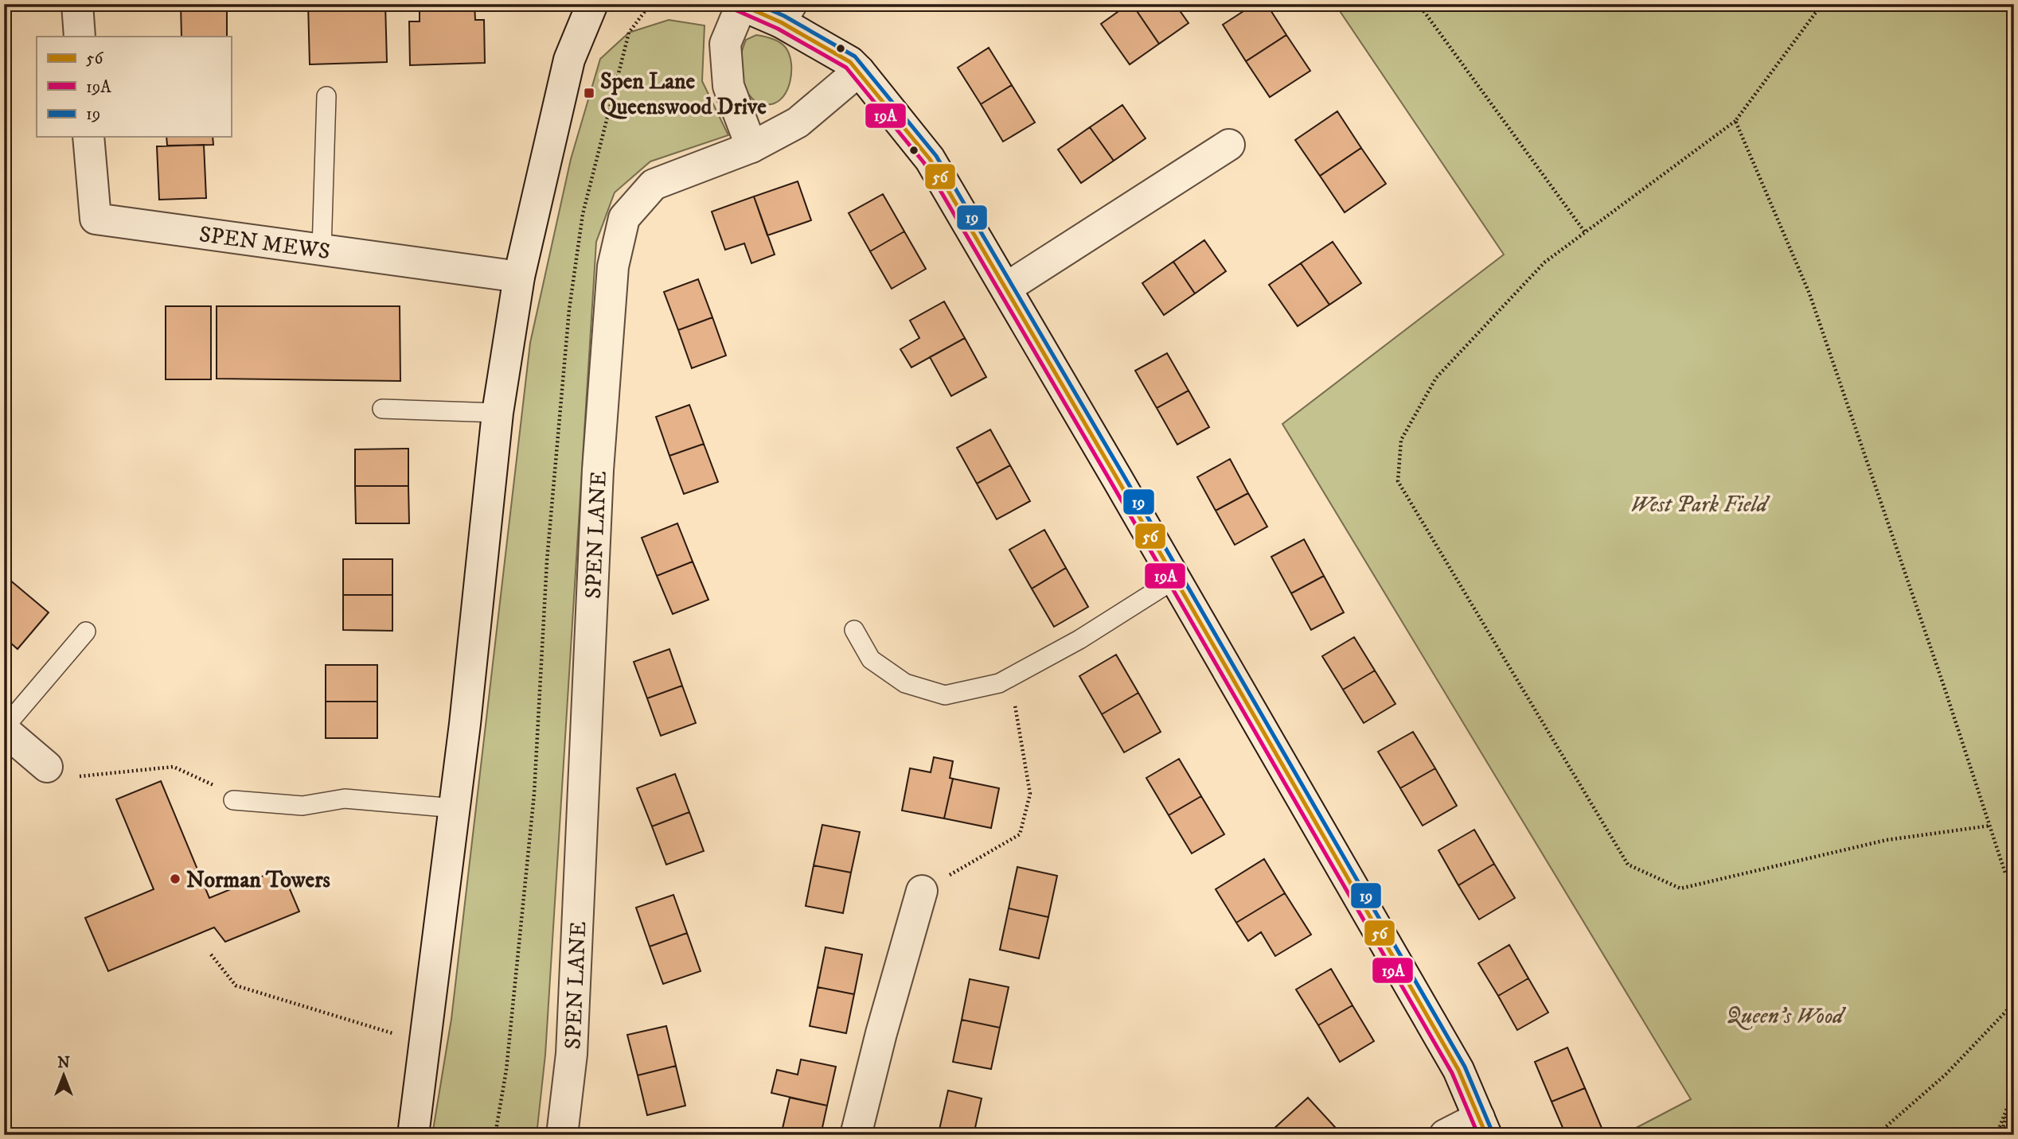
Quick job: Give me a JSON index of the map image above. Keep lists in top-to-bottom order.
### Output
{
  "streets": {
    "street": ["SPEN MEWS", "SPEN LANE"]
  },
  "parks": ["West Park Field", "Queen's Wood"],
  "places": {
    "transit": ["Spen Lane Queenswood Drive"],
    "other": ["Norman Towers"]
  },
  "lines": ["transit line 56", "transit line 19", "transit line 19A"],
  "legend": ["56", "19A", "19"],
  "north": "top"
}
